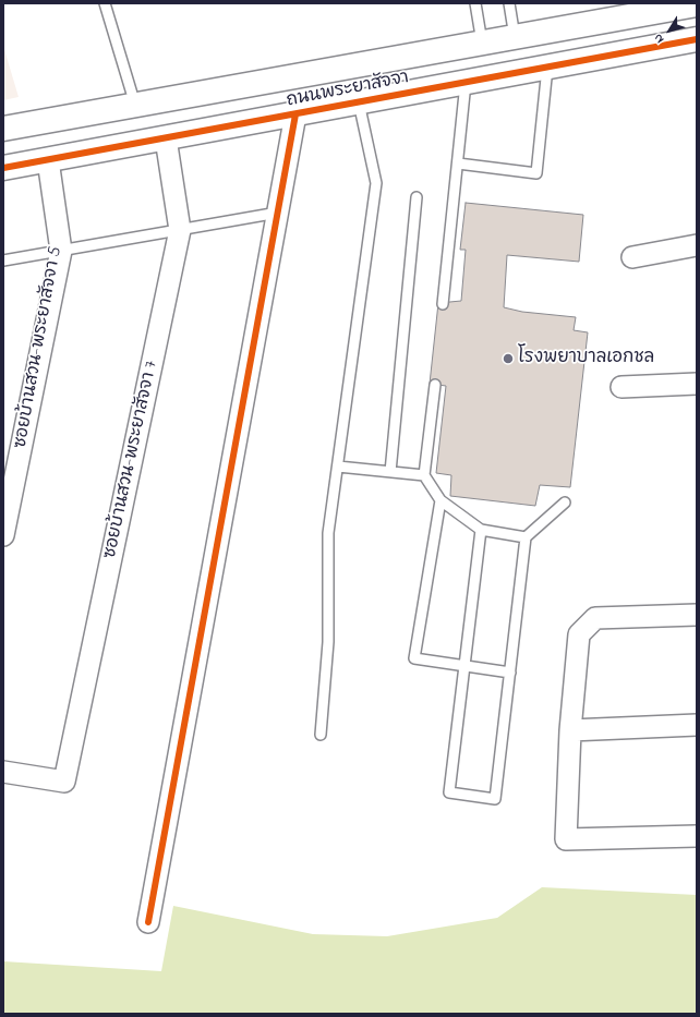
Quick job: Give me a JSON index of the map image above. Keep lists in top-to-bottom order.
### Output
{
  "streets": {
    "main road": ["ถนนพระยาสัจจา"],
    "street": ["ซอยบ้านสวน-พระยาสัจจา 5", "ซอยบ้านสวน-พระยาสัจจา 7"]
  },
  "crossings": [
    ["ถนนพระยาสัจจา", "ซอยบ้านสวน-พระยาสัจจา 5"],
    ["ถนนพระยาสัจจา", "ซอยบ้านสวน-พระยาสัจจา 7"]
  ],
  "places": ["โรงพยาบาลเอกชล"],
  "north": "bottom left"
}
